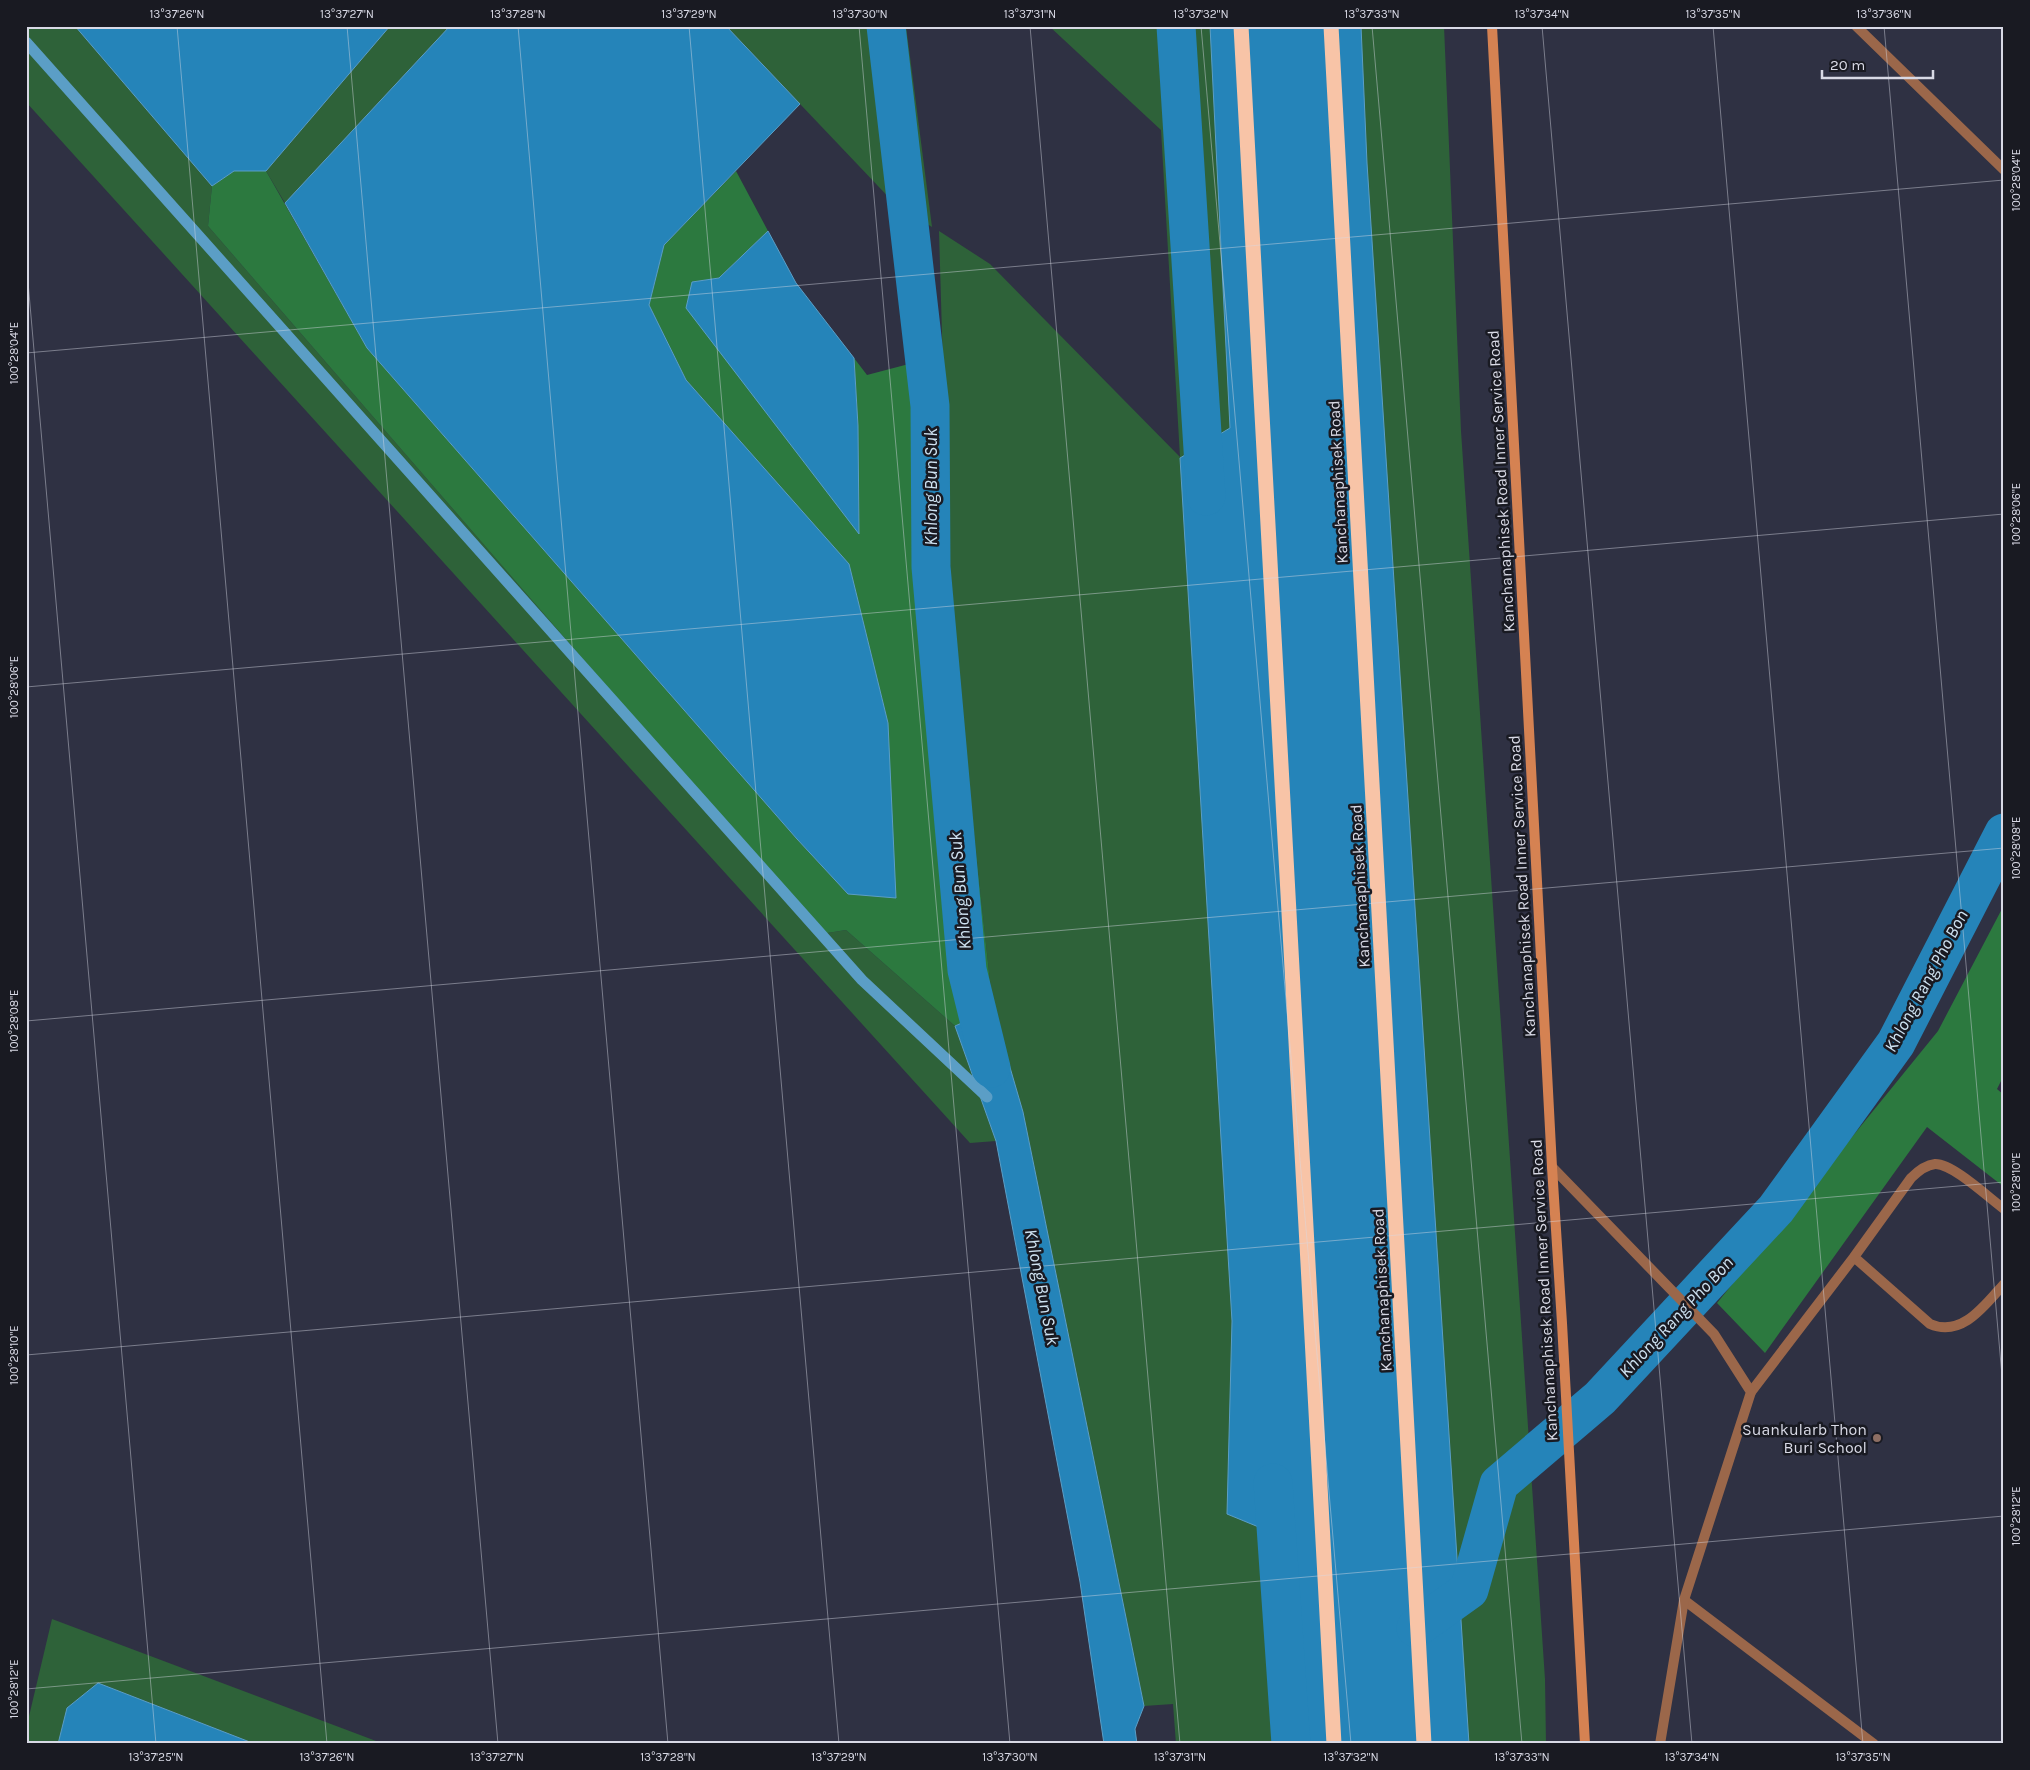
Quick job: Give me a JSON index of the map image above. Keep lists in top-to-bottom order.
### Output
{
  "streets": {
    "highway": ["Kanchanaphisek Road"],
    "main road": ["Kanchanaphisek Road Inner Service Road"]
  },
  "water": ["Khlong Bun Suk", "Khlong Rang Pho Bon"],
  "places": ["Suankularb Thon Buri School"],
  "scale_bar": "20 m",
  "coordinates": [
    "13°37'26\"N",
    "13°37'27\"N",
    "13°37'28\"N",
    "13°37'29\"N",
    "13°37'30\"N",
    "13°37'31\"N",
    "13°37'32\"N",
    "13°37'33\"N",
    "13°37'34\"N",
    "13°37'35\"N",
    "13°37'36\"N",
    "100°28'04\"E",
    "100°28'06\"E",
    "100°28'08\"E",
    "100°28'10\"E",
    "100°28'12\"E",
    "13°37'25\"N"
  ]
}
